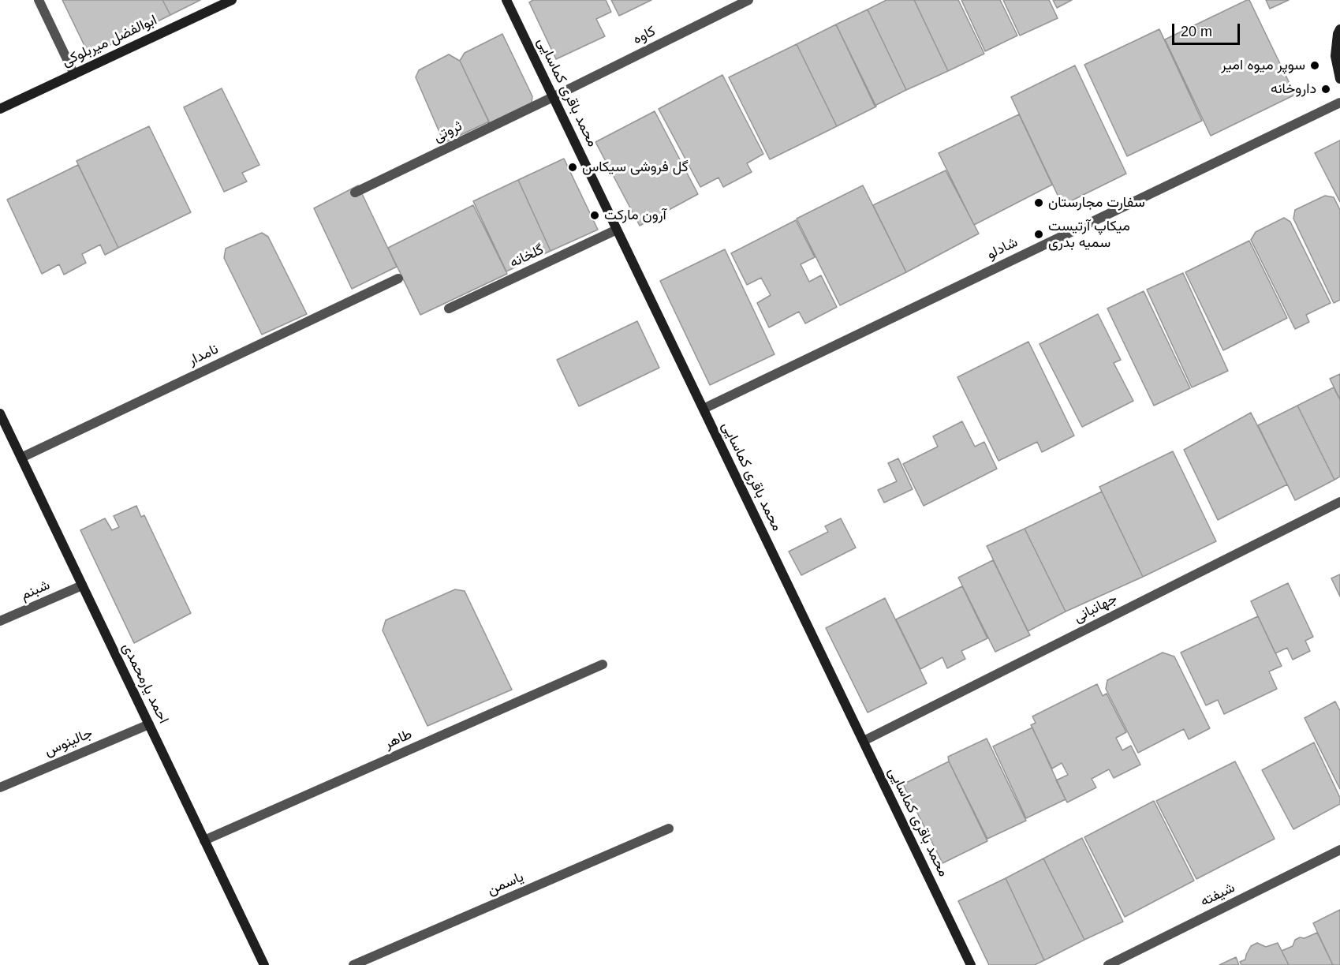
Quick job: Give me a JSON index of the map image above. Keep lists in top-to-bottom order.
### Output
{
  "streets": {
    "street": [
      "کاوه",
      "ابوالفضل میربلوکی",
      "محمد باقری کماسایی",
      "ثروتی",
      "شادلو",
      "گلخانه",
      "نامدار",
      "شبنم",
      "جهانبانی",
      "احمد یارمحمدی",
      "طاهر",
      "جالینوس",
      "یاسمن",
      "شیفته"
    ]
  },
  "crossings": [
    ["کاوه", "محمد باقری کماسایی"],
    ["کاوه", "ثروتی"],
    ["محمد باقری کماسایی", "ثروتی"],
    ["محمد باقری کماسایی", "شادلو"],
    ["محمد باقری کماسایی", "گلخانه"],
    ["محمد باقری کماسایی", "جهانبانی"],
    ["نامدار", "احمد یارمحمدی"],
    ["شبنم", "احمد یارمحمدی"],
    ["احمد یارمحمدی", "طاهر"],
    ["احمد یارمحمدی", "جالینوس"]
  ],
  "places": [
    "سوپر میوه امیر",
    "داروخانه",
    "گل فروشی سیکاس",
    "سفارت مجارستان",
    "آرون مارکت",
    "میکاپ آرتیست سمیه بدری"
  ],
  "scale_bar": "20 m"
}
